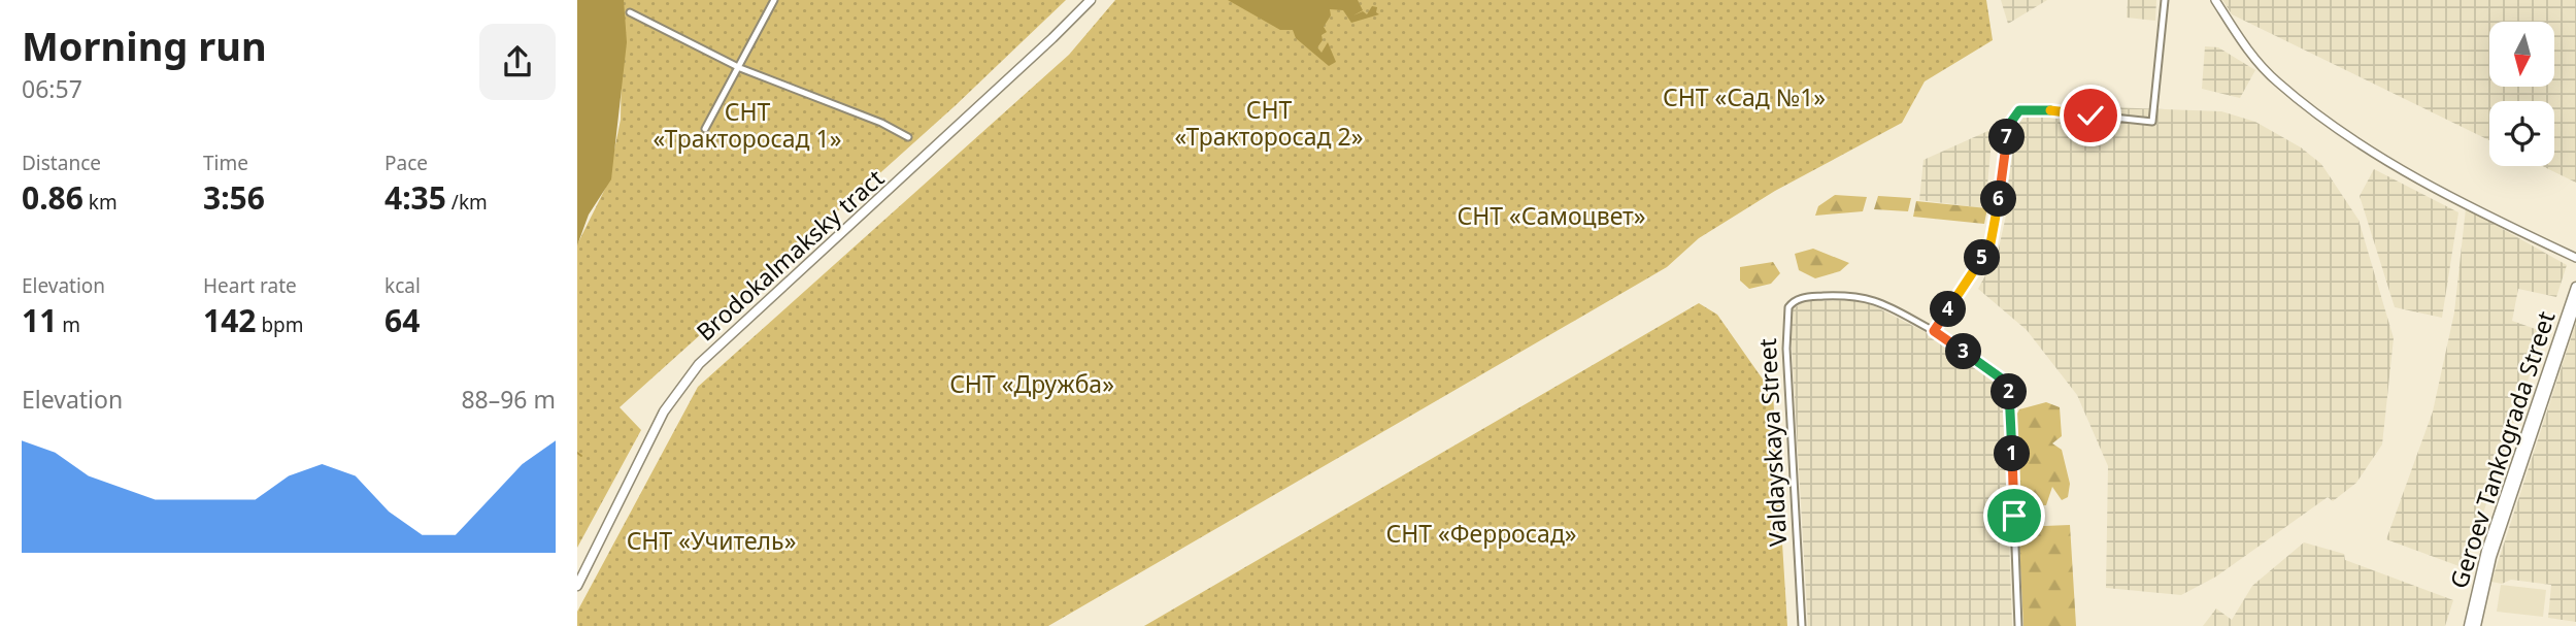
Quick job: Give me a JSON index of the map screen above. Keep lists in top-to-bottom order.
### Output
{
  "streets": {
    "main road": ["Brodokalmaksky tract", "Geroev Tankograda Street"],
    "street": ["Valdayskaya Street"]
  },
  "parks": [
    "СНТ «Сад №1»",
    "СНТ «Тракторосад 2»",
    "СНТ «Тракторосад 1»",
    "СНТ «Самоцвет»",
    "СНТ «Дружба»",
    "СНТ «Ферросад»",
    "СНТ «Учитель»"
  ],
  "north": "bottom",
  "page": {
    "heading": ["Morning run", "06:57"],
    "pins": [
      "7",
      "6",
      "5",
      "4",
      "3",
      "2",
      "1"
    ],
    "stats": [
      ["Distance", "0.86 km"],
      ["Time", "3:56"],
      ["Pace", "4:35 /km"],
      ["Elevation", "11 m"],
      ["Heart rate", "142 bpm"],
      ["kcal", "64"]
    ],
    "chart": ["Elevation", "88–96 m"]
  }
}
